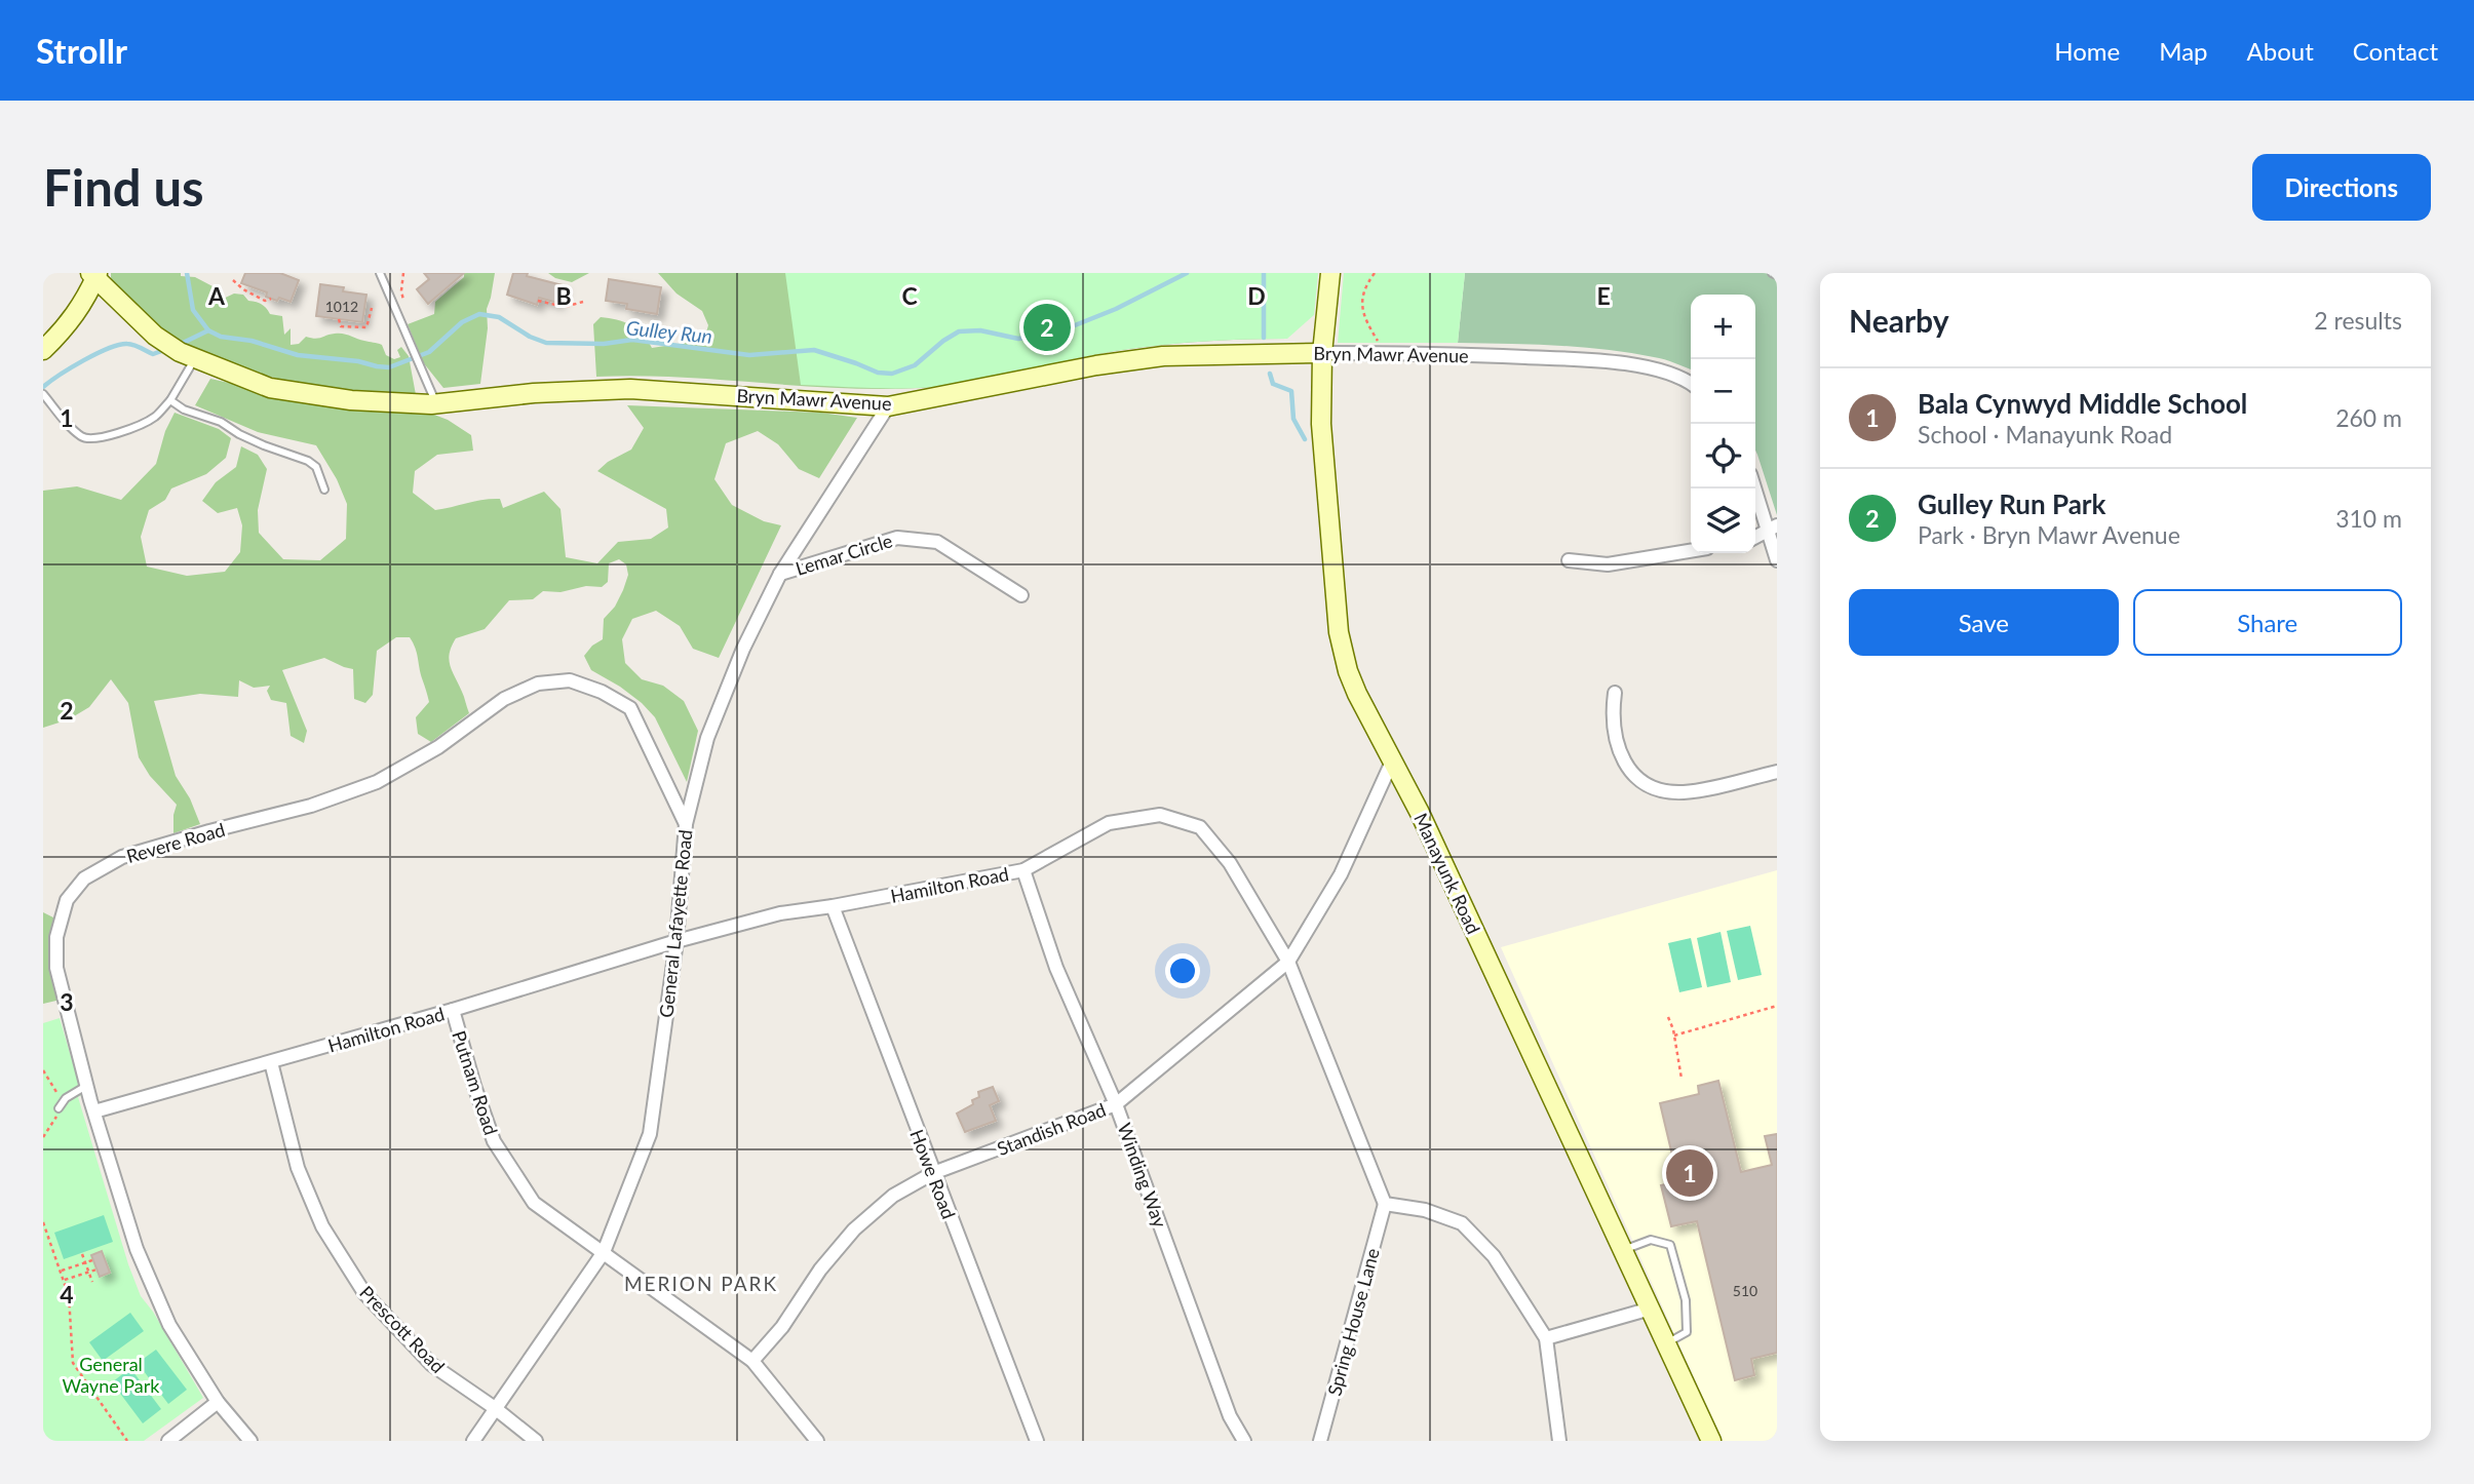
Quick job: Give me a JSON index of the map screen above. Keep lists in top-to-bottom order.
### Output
{
  "streets": {
    "street": [
      "Bryn Mawr Avenue",
      "Lemar Circle",
      "Revere Road",
      "Manayunk Road",
      "Hamilton Road",
      "General Lafayette Road",
      "Putnam Road",
      "Standish Road",
      "Howe Road",
      "Winding Way",
      "Spring House Lane",
      "Prescott Road"
    ]
  },
  "crossings": [
    ["Bryn Mawr Avenue", "Manayunk Road"],
    ["Bryn Mawr Avenue", "General Lafayette Road"],
    ["Lemar Circle", "General Lafayette Road"],
    ["Revere Road", "Hamilton Road"],
    ["Revere Road", "General Lafayette Road"],
    ["Manayunk Road", "Standish Road"],
    ["Hamilton Road", "General Lafayette Road"],
    ["Hamilton Road", "Putnam Road"],
    ["Hamilton Road", "Standish Road"],
    ["Hamilton Road", "Howe Road"],
    ["Hamilton Road", "Winding Way"],
    ["Hamilton Road", "Spring House Lane"],
    ["Hamilton Road", "Prescott Road"],
    ["General Lafayette Road", "Putnam Road"],
    ["General Lafayette Road", "Prescott Road"],
    ["Putnam Road", "Standish Road"],
    ["Standish Road", "Howe Road"],
    ["Standish Road", "Winding Way"]
  ],
  "districts": ["MERION PARK"],
  "water": ["Gulley Run"],
  "parks": ["General Wayne Park"],
  "house_numbers": ["1012", "510"],
  "page": {
    "header": "Strollr",
    "nav": [
      "Home",
      "Map",
      "About",
      "Contact"
    ],
    "buttons": [
      "Directions",
      ["Save", "Share"]
    ],
    "title": "Find us",
    "heading": ["Nearby", "2 results"],
    "map_buttons": ["+", "−"],
    "pins": ["2", "1"],
    "list": [
      {
        "mark": "1",
        "name": "Bala Cynwyd Middle School",
        "note": "School · Manayunk Road",
        "value": "260 m"
      },
      {
        "mark": "2",
        "name": "Gulley Run Park",
        "note": "Park · Bryn Mawr Avenue",
        "value": "310 m"
      }
    ]
  },
  "grid": {
    "columns": [
      "A",
      "B",
      "C",
      "D",
      "E"
    ],
    "rows": [
      "1",
      "2",
      "3",
      "4"
    ]
  }
}
